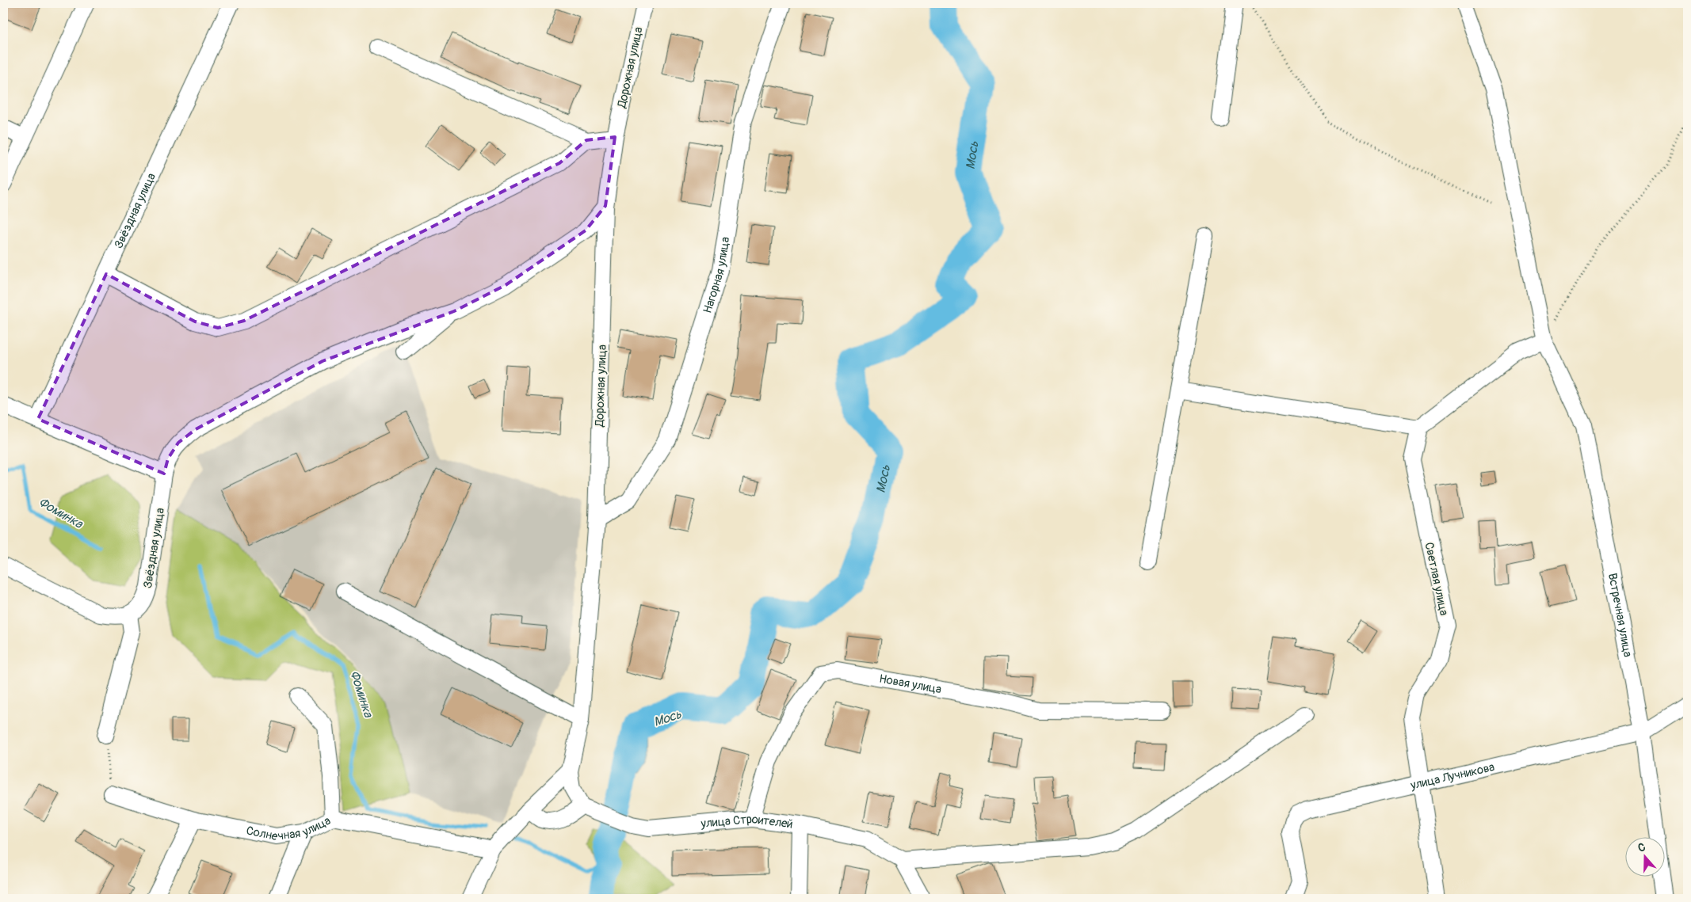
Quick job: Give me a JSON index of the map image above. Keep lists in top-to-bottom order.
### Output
{
  "streets": {
    "street": [
      "Дорожная улица",
      "Звёздная улица",
      "Нагорная улица",
      "Светлая улица",
      "Встречная улица",
      "Новая улица",
      "улица Лучникова",
      "Солнечная улица",
      "улица Строителей"
    ]
  },
  "crossings": [
    ["Дорожная улица", "Нагорная улица"],
    ["Светлая улица", "улица Лучникова"],
    ["Встречная улица", "улица Лучникова"],
    ["Новая улица", "улица Строителей"]
  ],
  "water": ["Мось", "Фоминка"],
  "north": "top"
}
